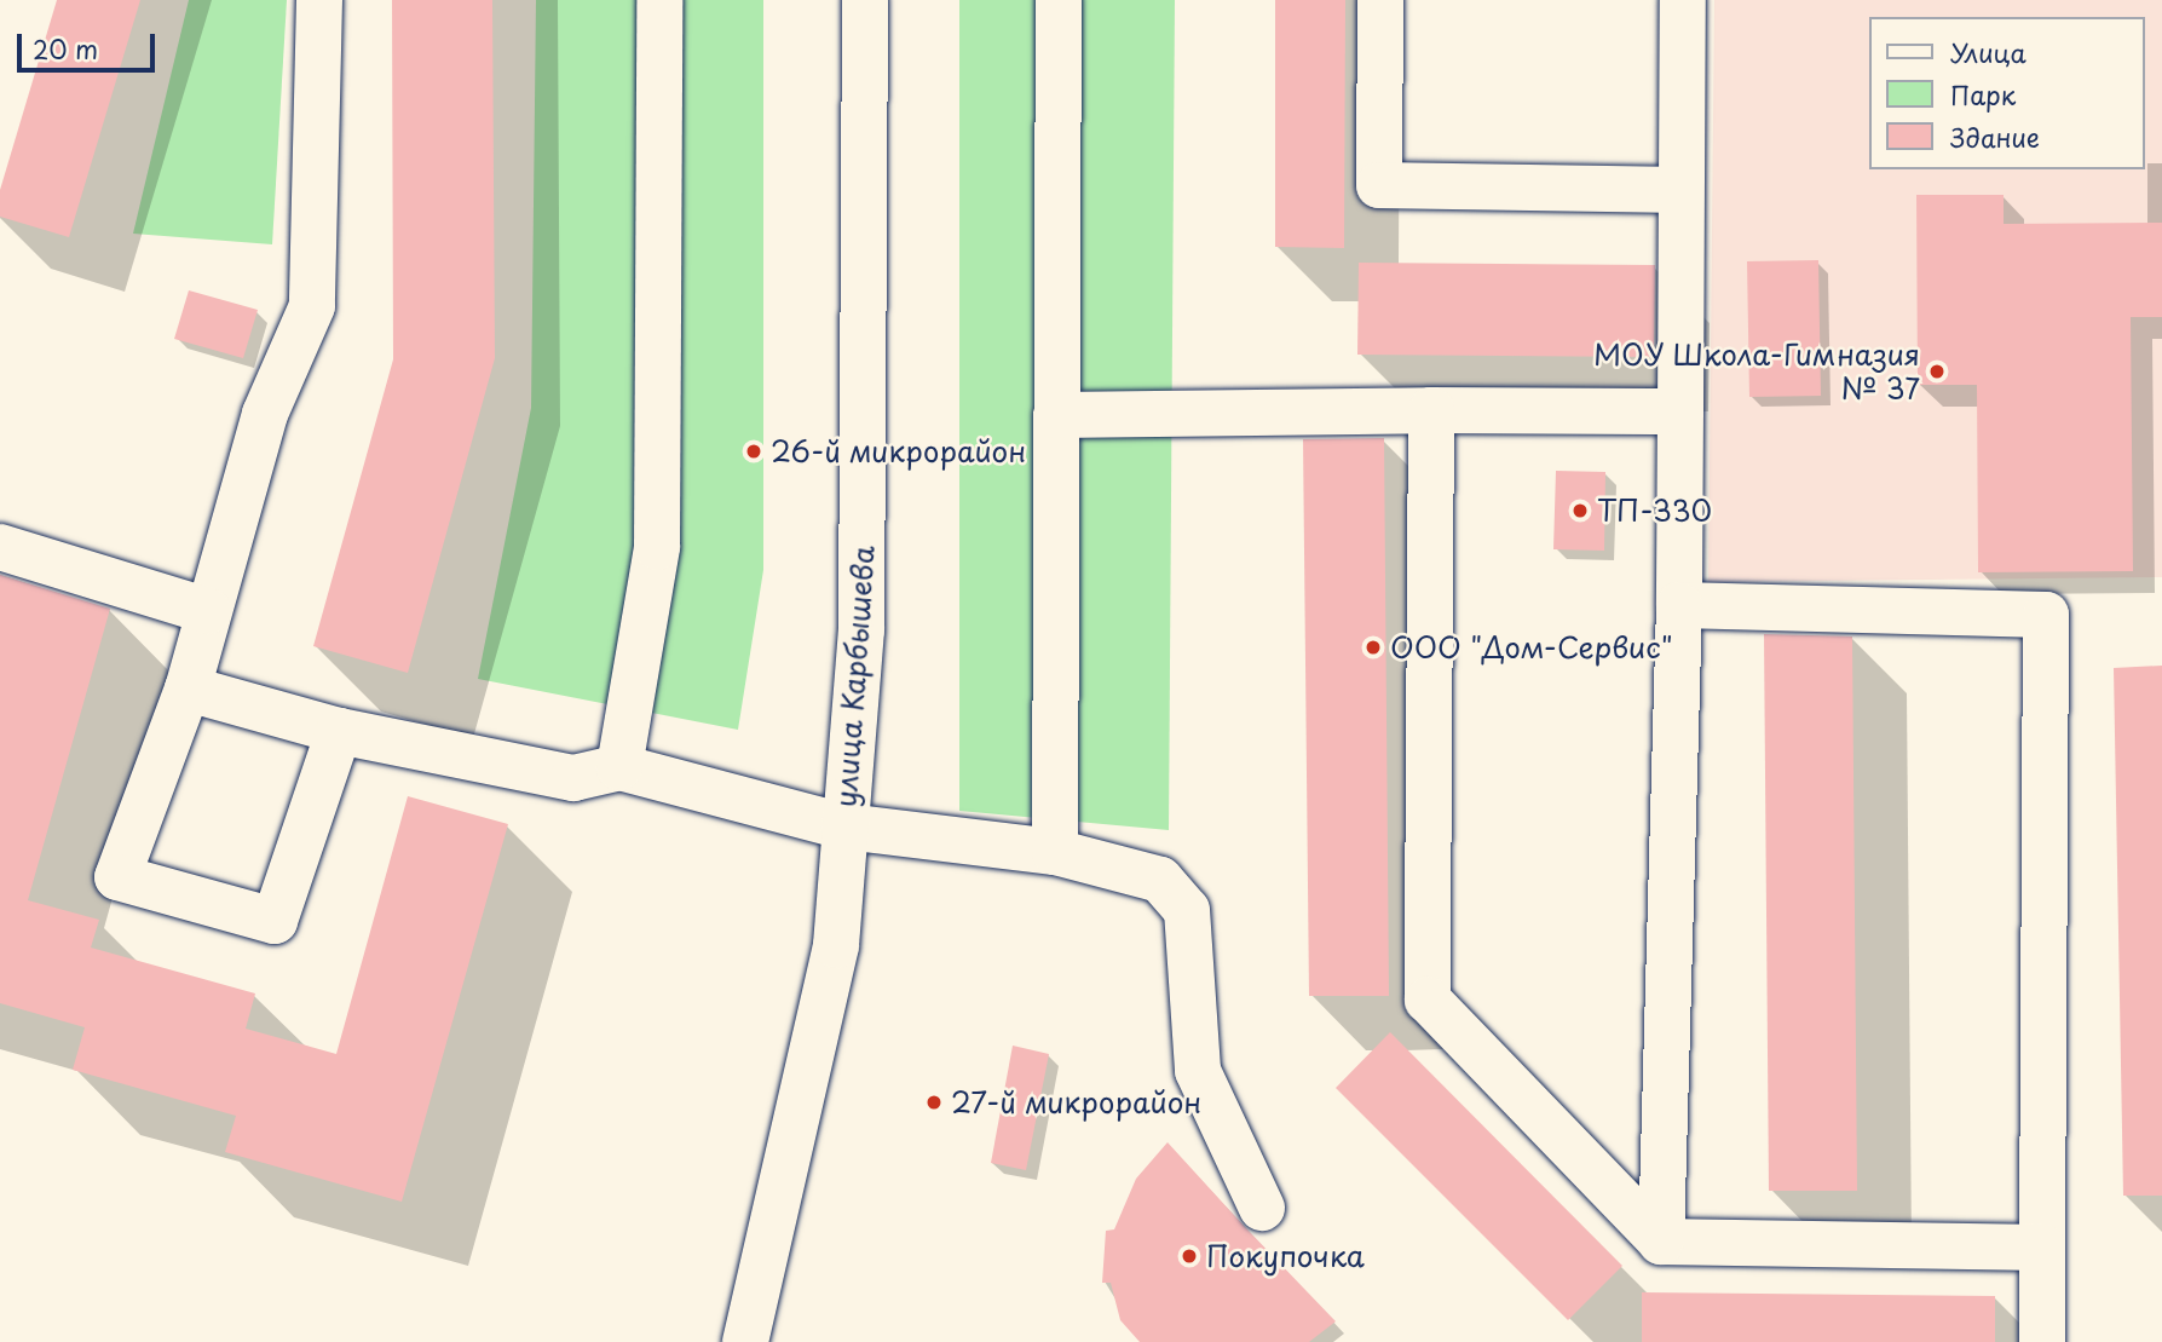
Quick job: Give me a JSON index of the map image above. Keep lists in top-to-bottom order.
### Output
{
  "streets": {
    "street": ["улица Карбышева"]
  },
  "places": [
    "МОУ Школа-Гимназия № 37",
    "26-й микрорайон",
    "ТП-330",
    "ООО \"Дом-Сервис\"",
    "27-й микрорайон",
    "Покупочка"
  ],
  "legend": ["Улица", "Парк", "Здание"],
  "scale_bar": "20 m"
}
